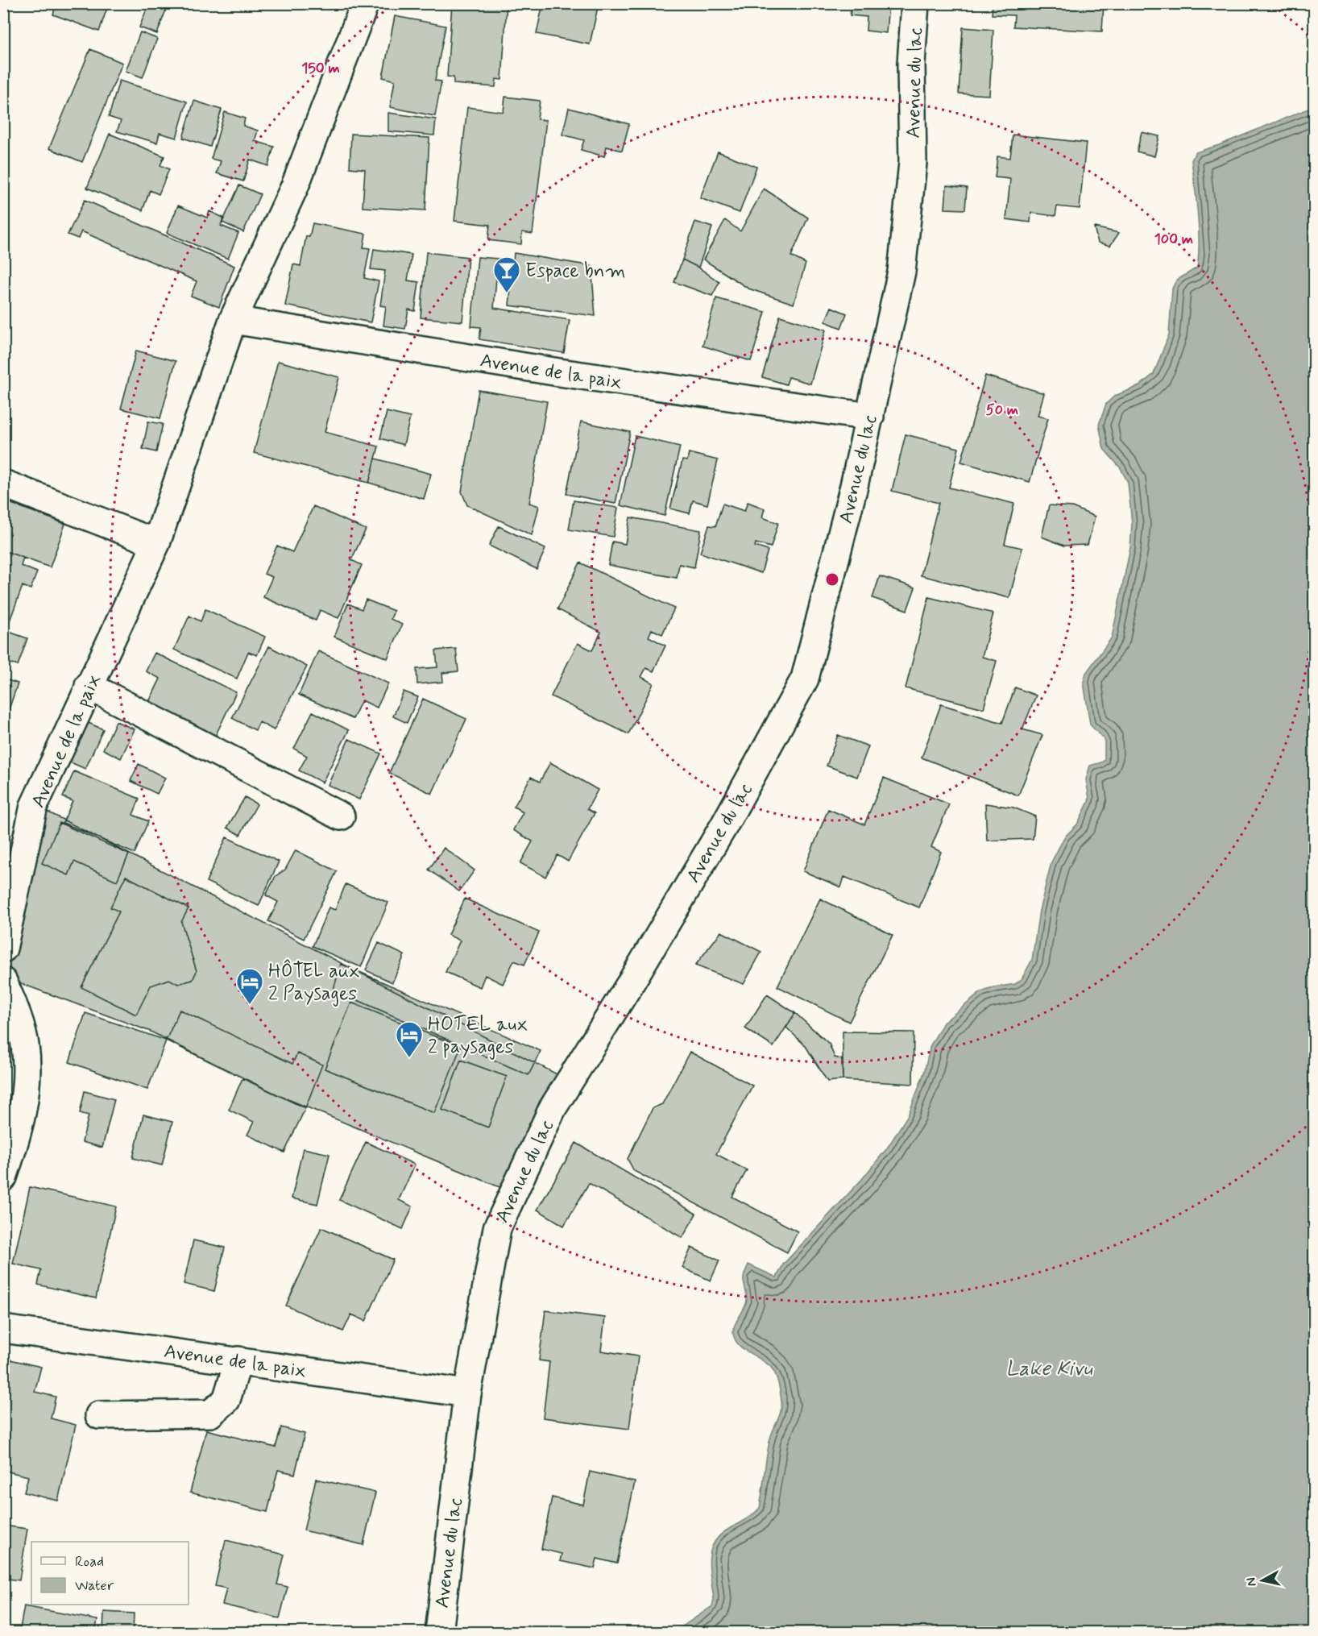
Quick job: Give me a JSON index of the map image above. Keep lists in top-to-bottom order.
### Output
{
  "streets": {
    "street": ["Avenue du lac", "Avenue de la paix"]
  },
  "crossings": [
    ["Avenue du lac", "Avenue de la paix"]
  ],
  "water": ["Lake Kivu"],
  "places": {
    "bar": ["Espace bnm"],
    "hotel": ["HÔTEL aux 2 Paysages", "HOTEL aux 2 paysages"]
  },
  "legend": ["Road", "Water"],
  "north": "left",
  "rings": ["150 m", "100 m", "50 m"]
}
